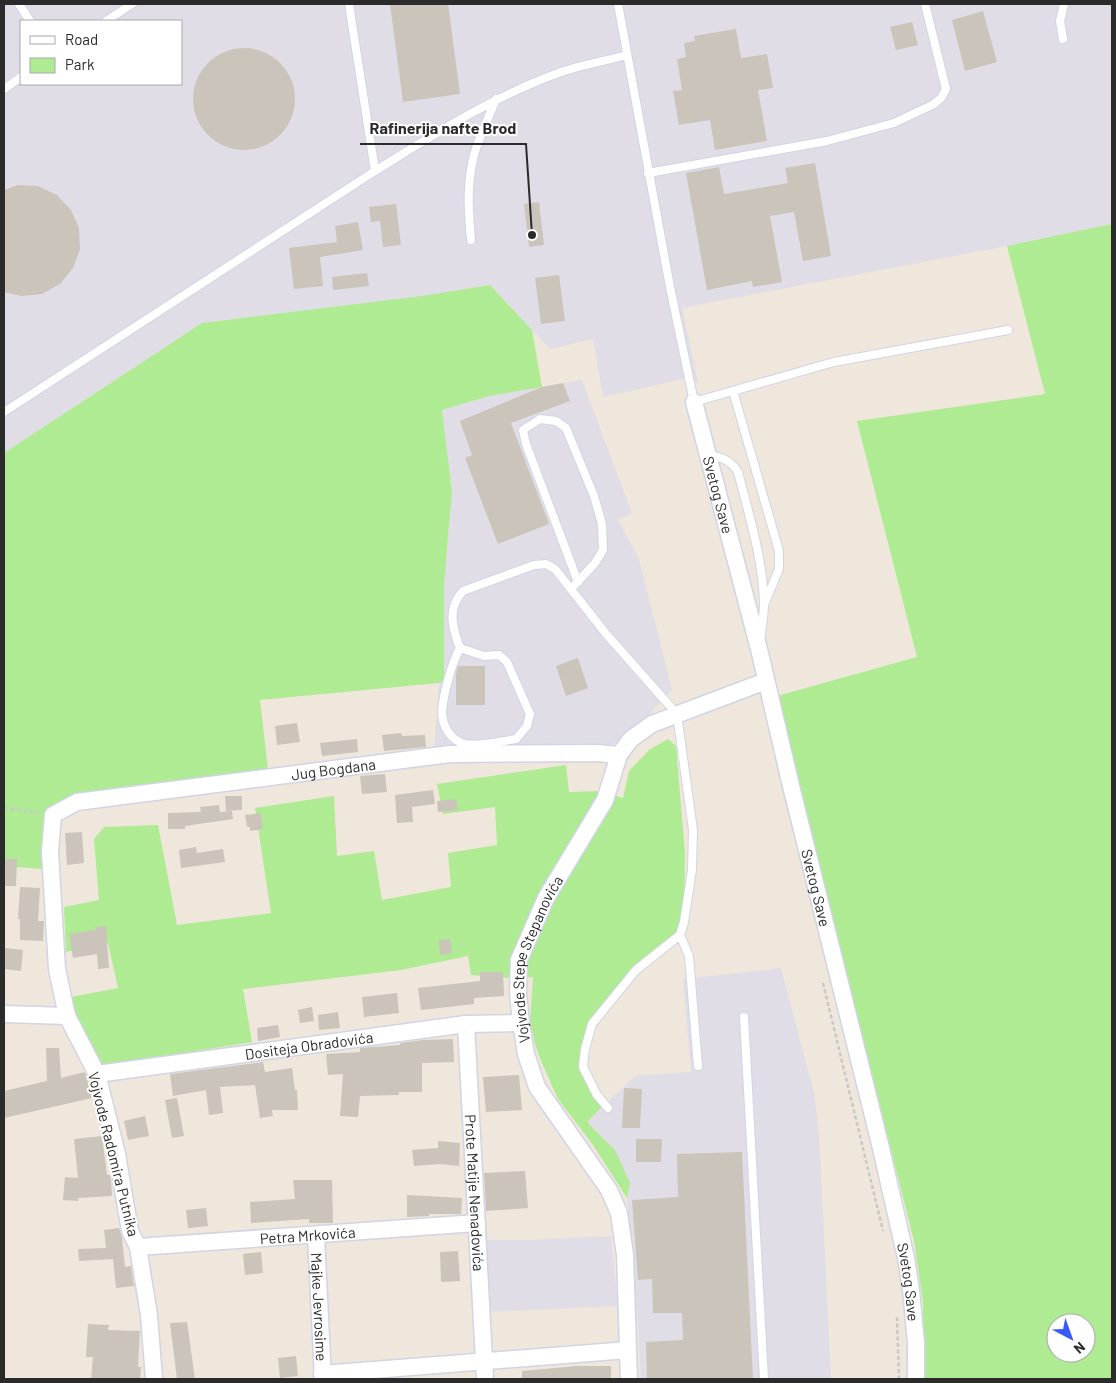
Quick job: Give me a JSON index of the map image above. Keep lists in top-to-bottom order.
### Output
{
  "streets": {
    "street": [
      "Svetog Save",
      "Jug Bogdana",
      "Vojvode Stepe Stepanovića",
      "Dositeja Obradovića",
      "Vojvode Radomira Putnika",
      "Prote Matije Nenadovića",
      "Petra Mrkovića",
      "Majke Jevrosime"
    ]
  },
  "crossings": [
    ["Svetog Save", "Vojvode Stepe Stepanovića"],
    ["Jug Bogdana", "Vojvode Stepe Stepanovića"],
    ["Jug Bogdana", "Vojvode Radomira Putnika"],
    ["Vojvode Stepe Stepanovića", "Dositeja Obradovića"],
    ["Dositeja Obradovića", "Vojvode Radomira Putnika"],
    ["Dositeja Obradovića", "Prote Matije Nenadovića"],
    ["Vojvode Radomira Putnika", "Petra Mrkovića"],
    ["Prote Matije Nenadovića", "Petra Mrkovića"],
    ["Petra Mrkovića", "Majke Jevrosime"]
  ],
  "places": ["Rafinerija nafte Brod"],
  "legend": ["Road", "Park"],
  "north": "bottom right"
}
